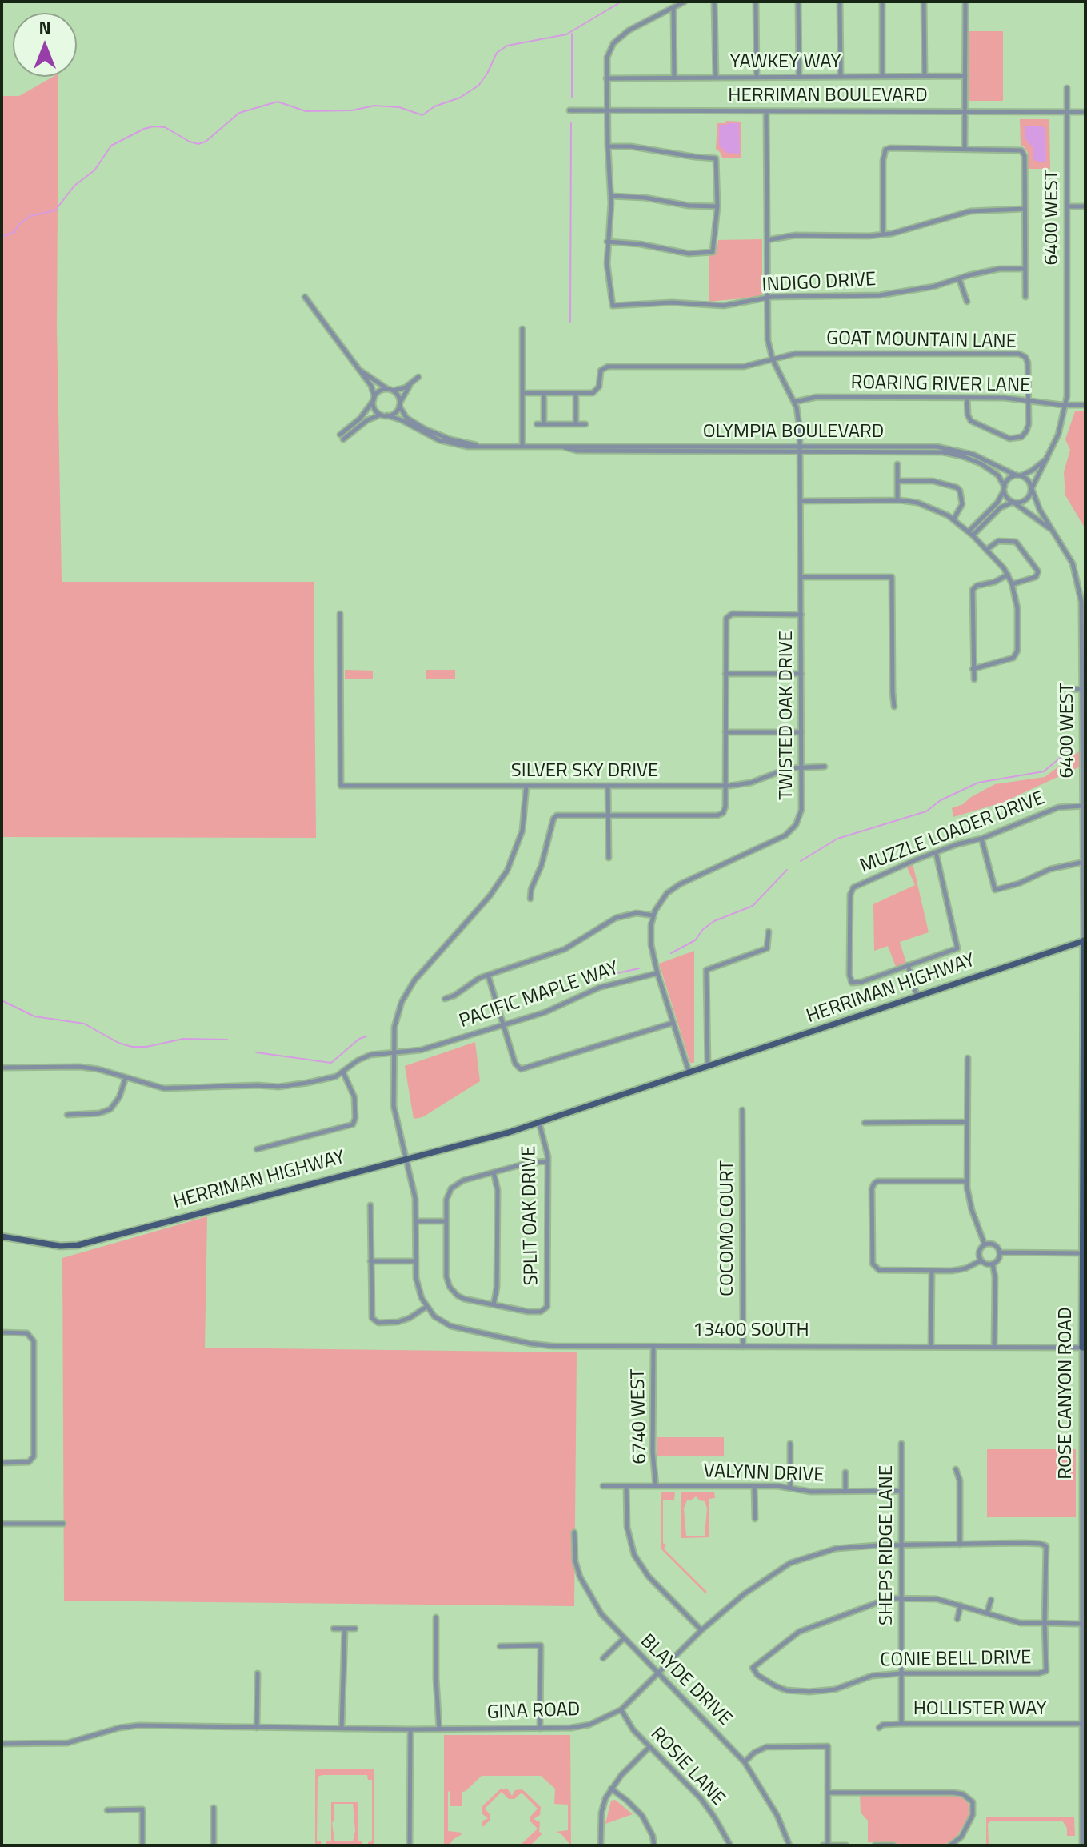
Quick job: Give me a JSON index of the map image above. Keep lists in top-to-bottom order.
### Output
{
  "streets": {
    "main road": ["HERRIMAN HIGHWAY", "ROSE CANYON ROAD"],
    "street": [
      "YAWKEY WAY",
      "HERRIMAN BOULEVARD",
      "6400 WEST",
      "INDIGO DRIVE",
      "GOAT MOUNTAIN LANE",
      "ROARING RIVER LANE",
      "OLYMPIA BOULEVARD",
      "TWISTED OAK DRIVE",
      "SILVER SKY DRIVE",
      "MUZZLE LOADER DRIVE",
      "PACIFIC MAPLE WAY",
      "SPLIT OAK DRIVE",
      "COCOMO COURT",
      "13400 SOUTH",
      "6740 WEST",
      "VALYNN DRIVE",
      "SHEPS RIDGE LANE",
      "CONIE BELL DRIVE",
      "BLAYDE DRIVE",
      "HOLLISTER WAY",
      "GINA ROAD",
      "ROSIE LANE"
    ]
  },
  "crossings": [
    ["HERRIMAN BOULEVARD", "6400 WEST"],
    ["HERRIMAN BOULEVARD", "TWISTED OAK DRIVE"],
    ["6400 WEST", "ROARING RIVER LANE"],
    ["6400 WEST", "OLYMPIA BOULEVARD"],
    ["6400 WEST", "MUZZLE LOADER DRIVE"],
    ["6400 WEST", "HERRIMAN HIGHWAY"],
    ["6400 WEST", "ROSE CANYON ROAD"],
    ["INDIGO DRIVE", "TWISTED OAK DRIVE"],
    ["GOAT MOUNTAIN LANE", "ROARING RIVER LANE"],
    ["GOAT MOUNTAIN LANE", "TWISTED OAK DRIVE"],
    ["ROARING RIVER LANE", "TWISTED OAK DRIVE"],
    ["OLYMPIA BOULEVARD", "TWISTED OAK DRIVE"],
    ["TWISTED OAK DRIVE", "SILVER SKY DRIVE"],
    ["HERRIMAN HIGHWAY", "SPLIT OAK DRIVE"],
    ["HERRIMAN HIGHWAY", "ROSE CANYON ROAD"],
    ["COCOMO COURT", "13400 SOUTH"],
    ["13400 SOUTH", "ROSE CANYON ROAD"],
    ["13400 SOUTH", "6740 WEST"],
    ["ROSE CANYON ROAD", "HOLLISTER WAY"],
    ["6740 WEST", "VALYNN DRIVE"],
    ["VALYNN DRIVE", "SHEPS RIDGE LANE"],
    ["SHEPS RIDGE LANE", "CONIE BELL DRIVE"],
    ["SHEPS RIDGE LANE", "HOLLISTER WAY"],
    ["SHEPS RIDGE LANE", "GINA ROAD"],
    ["CONIE BELL DRIVE", "GINA ROAD"],
    ["BLAYDE DRIVE", "GINA ROAD"],
    ["GINA ROAD", "ROSIE LANE"]
  ],
  "north": "top"
}
